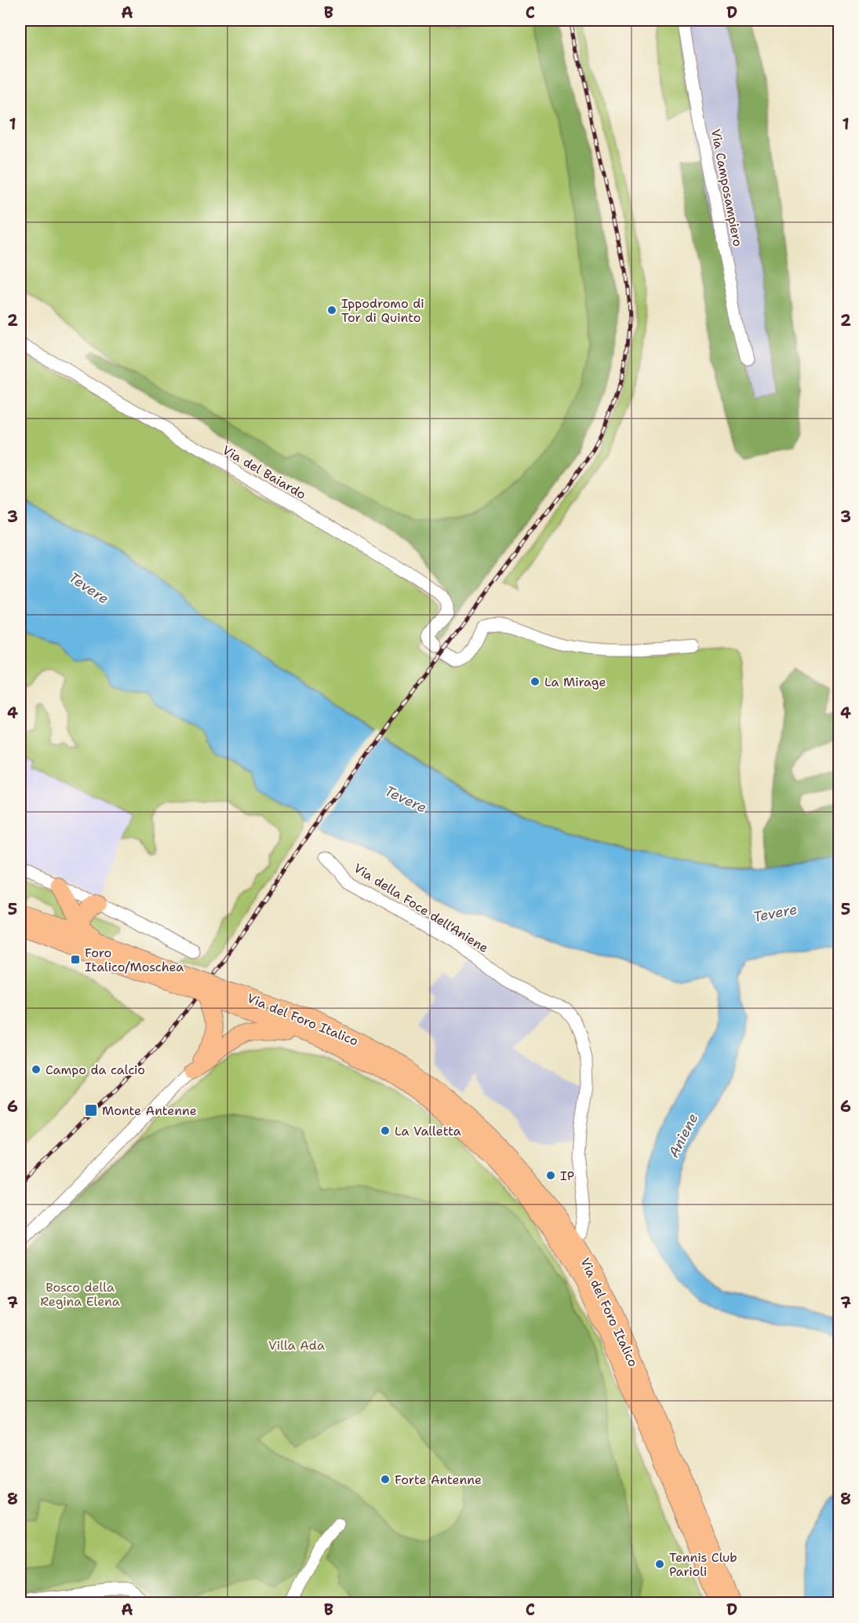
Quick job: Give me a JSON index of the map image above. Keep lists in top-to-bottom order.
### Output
{
  "streets": {
    "highway": ["Via del Foro Italico"],
    "street": ["Via Camposampiero", "Via del Baiardo", "Via della Foce dell'Aniene"]
  },
  "crossings": [
    ["Via della Foce dell'Aniene", "Via del Foro Italico"]
  ],
  "water": ["Tevere", "Aniene"],
  "parks": ["Bosco della Regina Elena", "Villa Ada"],
  "places": {
    "other": [
      "Ippodromo di Tor di Quinto",
      "La Mirage",
      "Campo da calcio",
      "La Valletta",
      "IP",
      "Forte Antenne",
      "Tennis Club Parioli"
    ],
    "transit": ["Foro Italico/Moschea", "Monte Antenne"]
  },
  "grid": {
    "columns": [
      "A",
      "B",
      "C",
      "D"
    ],
    "rows": [
      "1",
      "2",
      "3",
      "4",
      "5",
      "6",
      "7",
      "8"
    ]
  }
}
